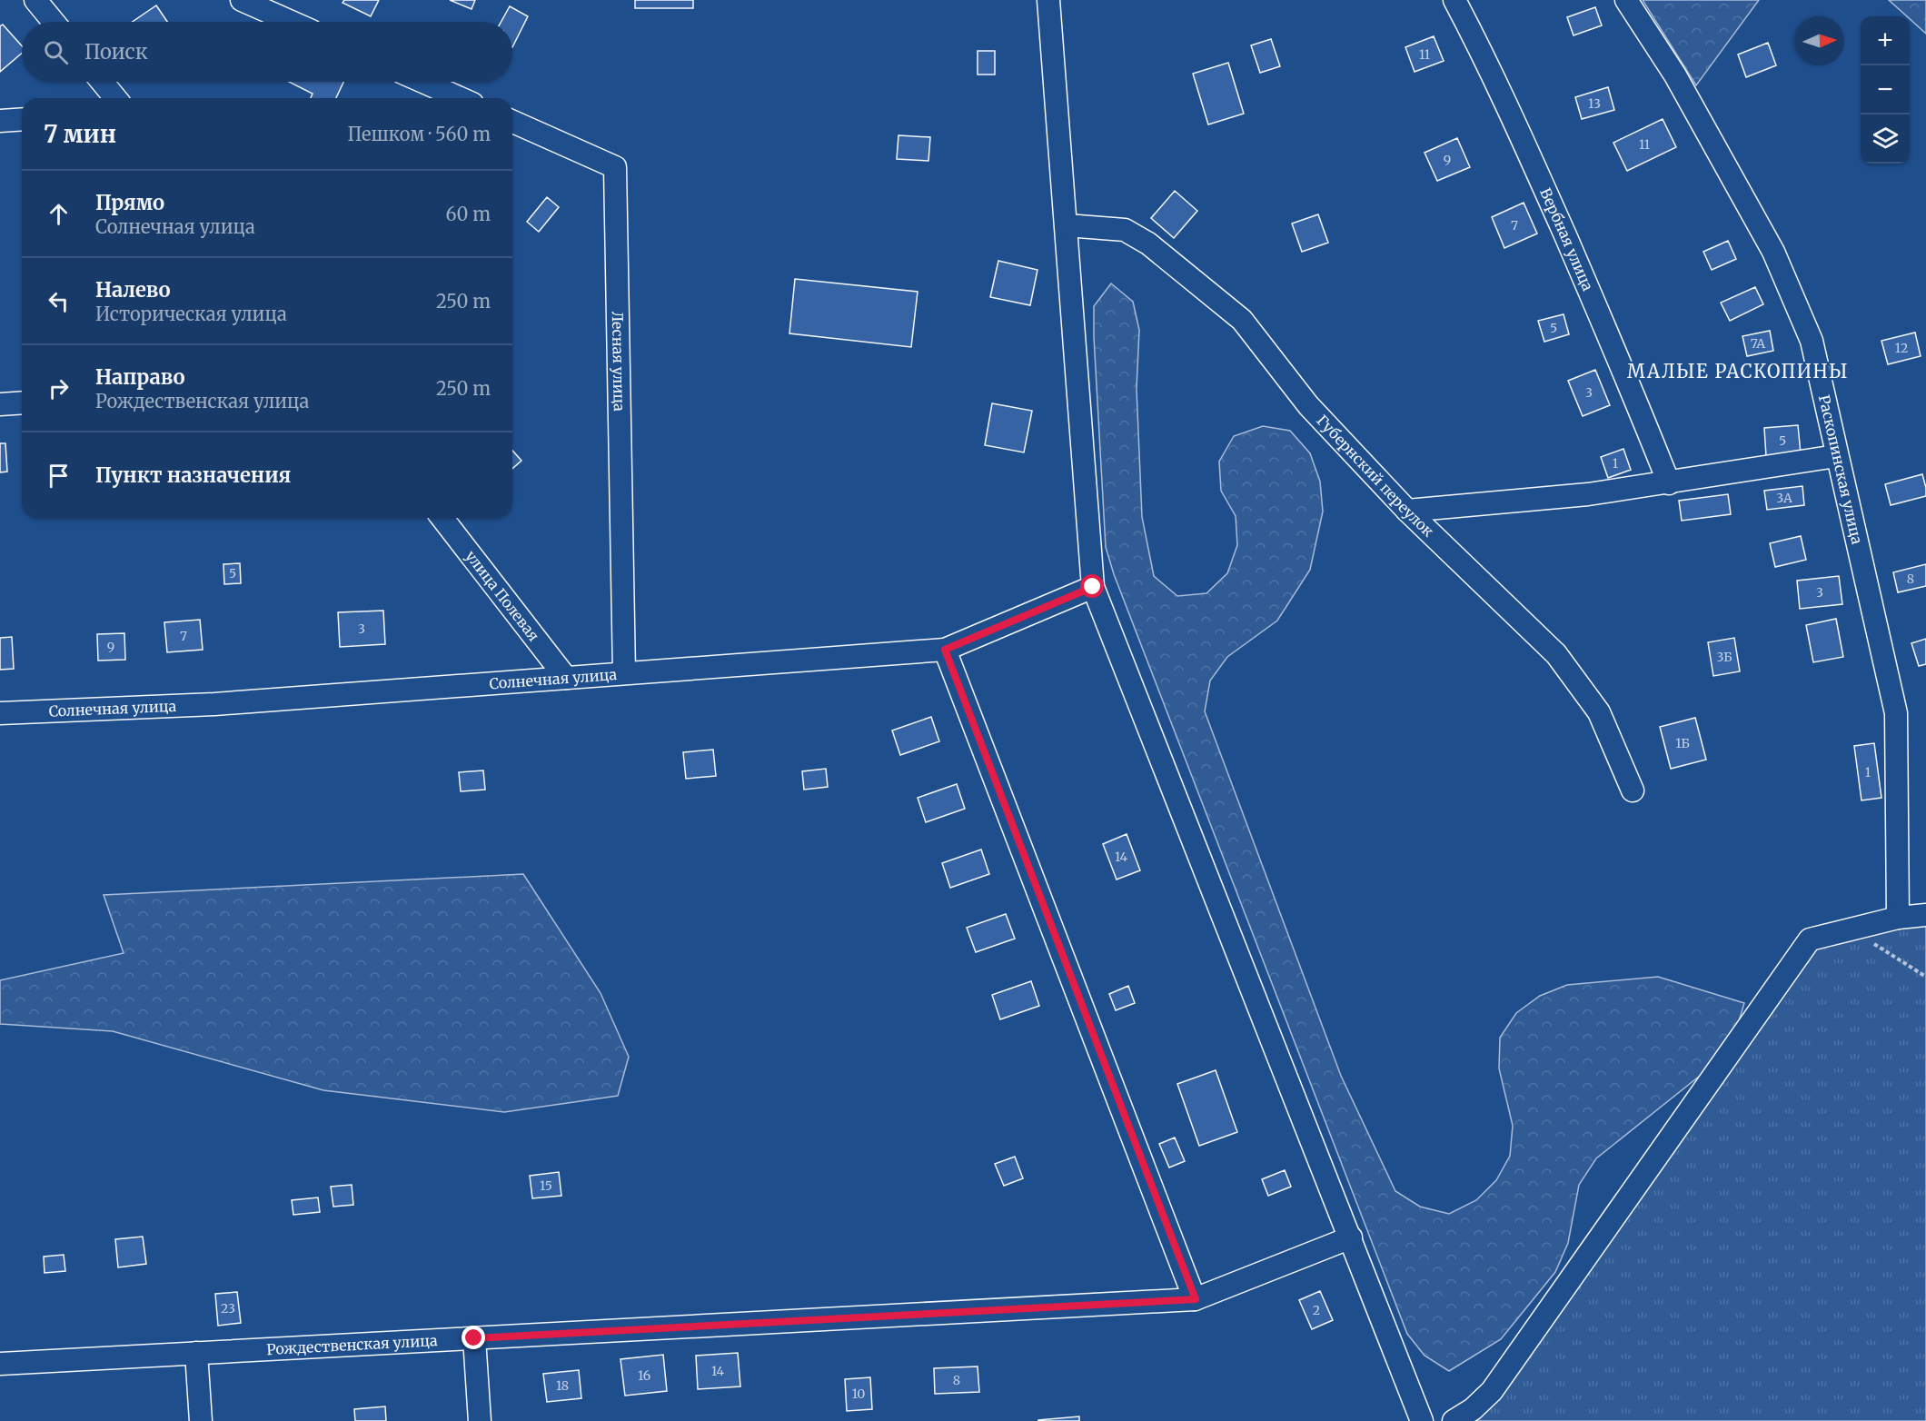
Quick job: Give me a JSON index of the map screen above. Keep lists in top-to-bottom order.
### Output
{
  "streets": {
    "street": [
      "Вербная улица",
      "Лесная улица",
      "Раскопинская улица",
      "Губернский переулок",
      "улица Полевая",
      "Солнечная улица",
      "Рождественская улица"
    ]
  },
  "crossings": [
    ["Лесная улица", "Солнечная улица"],
    ["улица Полевая", "Солнечная улица"]
  ],
  "districts": ["МАЛЫЕ РАСКОПИНЫ"],
  "house_numbers": [
    "11",
    "13",
    "11",
    "9",
    "7",
    "5",
    "7А",
    "12",
    "3",
    "5",
    "1",
    "3А",
    "5",
    "8",
    "3",
    "3",
    "7",
    "9",
    "3Б",
    "1Б",
    "1",
    "14",
    "15",
    "23",
    "2",
    "14",
    "16",
    "8",
    "18",
    "10"
  ],
  "north": "right",
  "page": {
    "map_buttons": ["+", "−"],
    "search": "Поиск",
    "heading": ["7 мин", "Пешком · 560 m"],
    "list": [
      ["Прямо", "Солнечная улица", "60 m"],
      ["Налево", "Историческая улица", "250 m"],
      ["Направо", "Рождественская улица", "250 m"],
      "Пункт назначения"
    ]
  }
}
